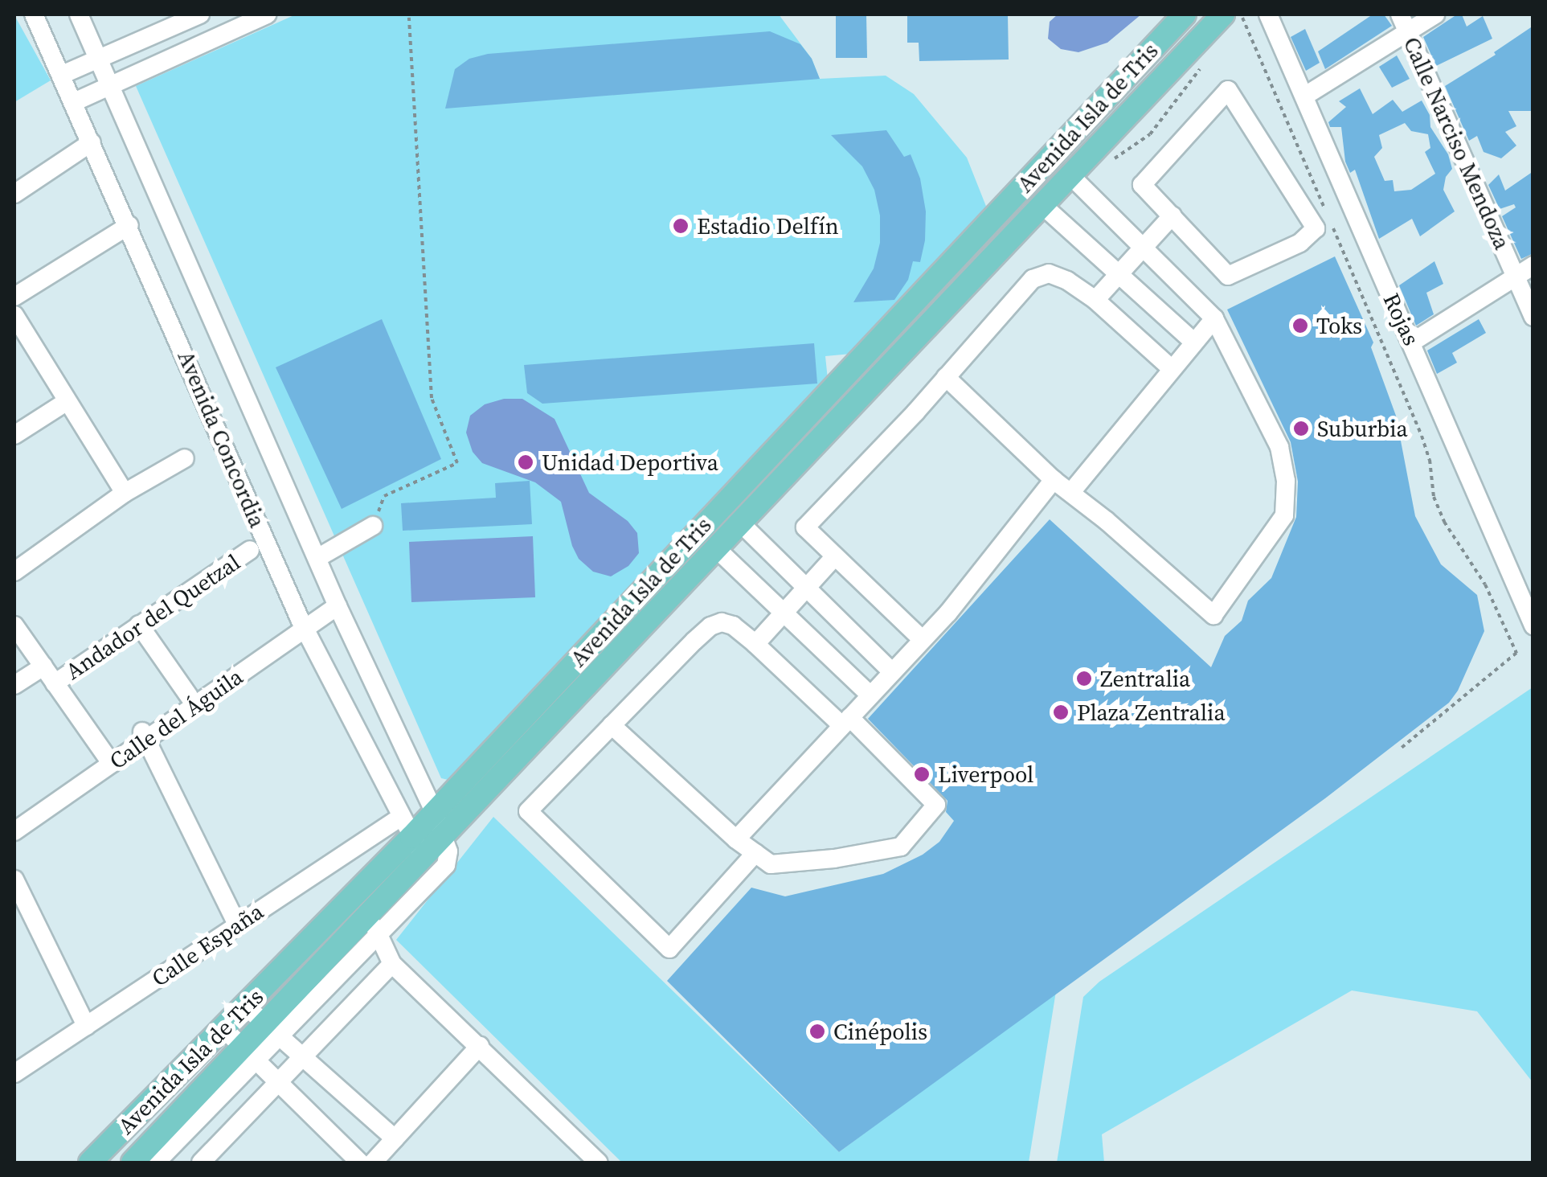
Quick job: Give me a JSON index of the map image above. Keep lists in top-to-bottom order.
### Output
{
  "streets": {
    "main road": ["Avenida Isla de Tris"],
    "street": [
      "Calle Narciso Mendoza",
      "Rojas",
      "Avenida Concordia",
      "Andador del Quetzal",
      "Calle del Águila",
      "Calle España"
    ]
  },
  "crossings": [
    ["Avenida Isla de Tris", "Avenida Concordia"],
    ["Avenida Concordia", "Calle del Águila"],
    ["Avenida Concordia", "Calle España"]
  ],
  "places": [
    "Estadio Delfín",
    "Toks",
    "Suburbia",
    "Unidad Deportiva",
    "Zentralia",
    "Plaza Zentralia",
    "Liverpool",
    "Cinépolis"
  ]
}
